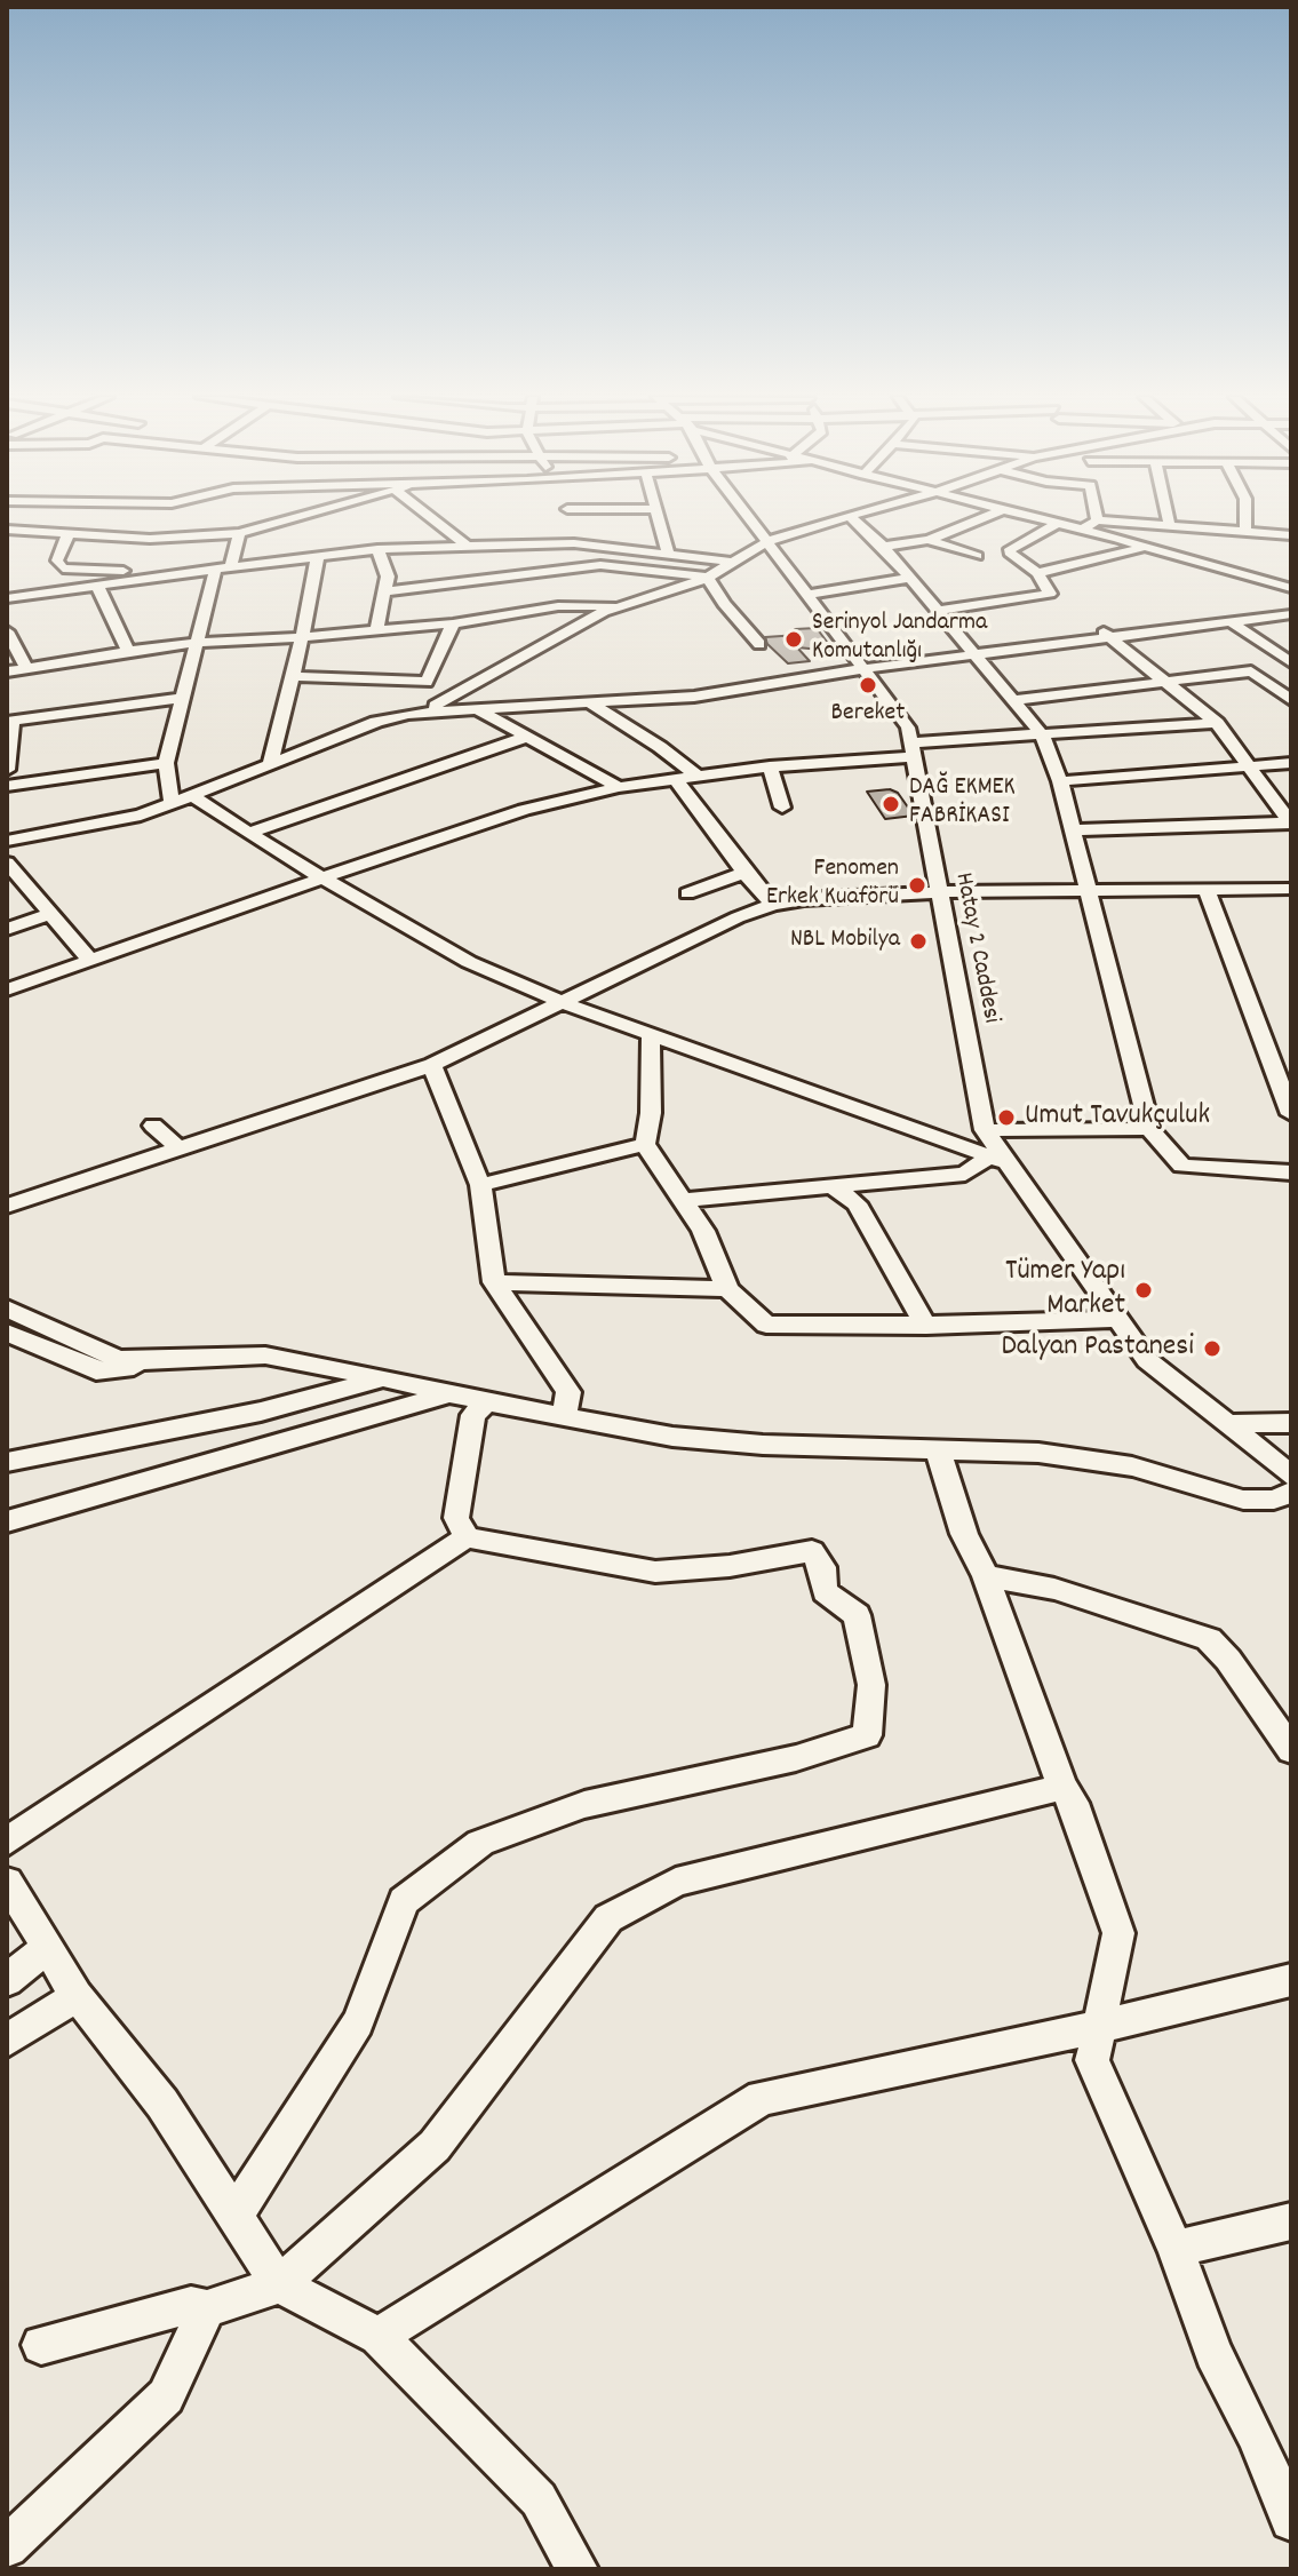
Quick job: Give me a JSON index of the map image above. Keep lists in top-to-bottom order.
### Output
{
  "streets": {
    "street": ["Hatay 2 Caddesi"]
  },
  "places": [
    "Serinyol Jandarma Komutanlığı",
    "Bereket",
    "DAĞ EKMEK FABRİKASI",
    "Fenomen Erkek Kuaförü",
    "NBL Mobilya",
    "Umut Tavukçuluk",
    "Tümer Yapı Market",
    "Dalyan Pastanesi"
  ]
}
